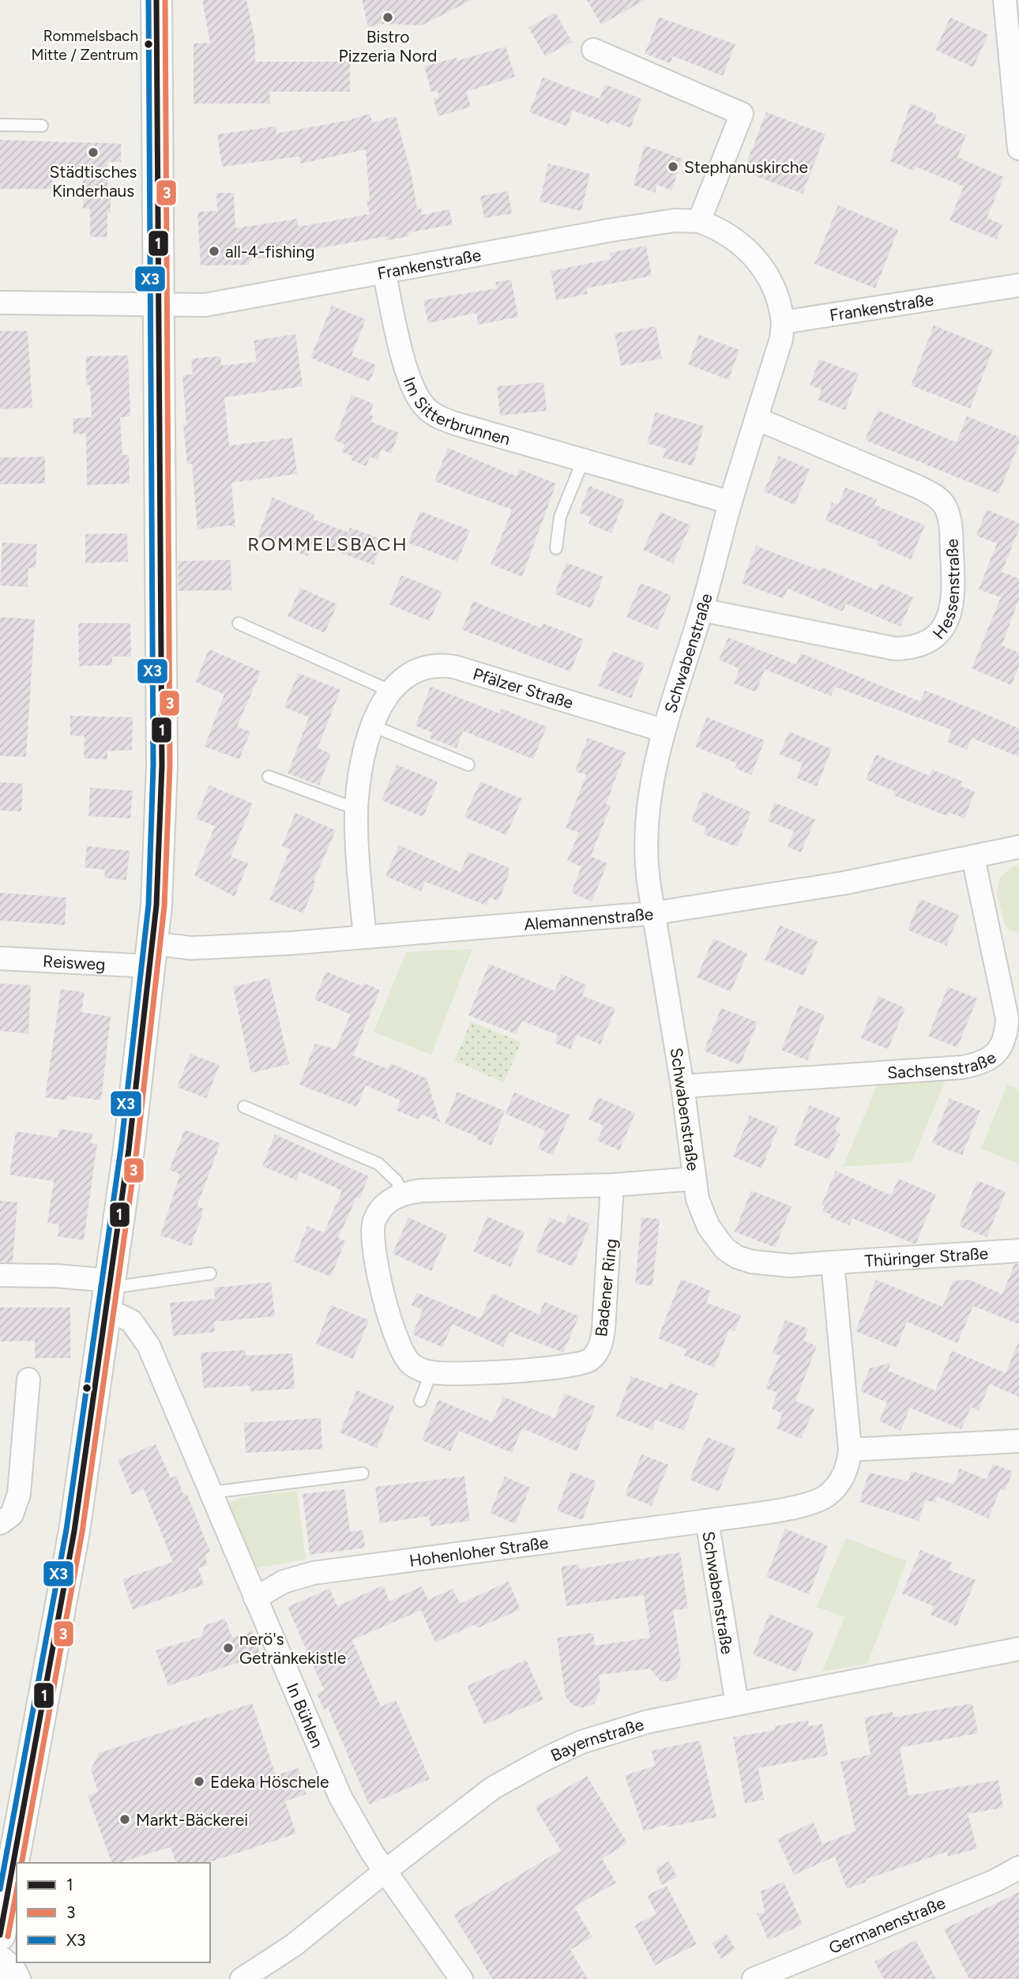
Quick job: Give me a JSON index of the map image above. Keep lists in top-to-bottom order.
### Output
{
  "streets": {
    "street": [
      "Frankenstraße",
      "Im Sitterbrunnen",
      "Hessenstraße",
      "Schwabenstraße",
      "Pfälzer Straße",
      "Alemannenstraße",
      "Reisweg",
      "Sachsenstraße",
      "Thüringer Straße",
      "Badener Ring",
      "Hohenloher Straße",
      "In Bühlen",
      "Bayernstraße",
      "Germanenstraße"
    ]
  },
  "crossings": [
    ["Frankenstraße", "Im Sitterbrunnen"],
    ["Frankenstraße", "Schwabenstraße"],
    ["Im Sitterbrunnen", "Schwabenstraße"],
    ["Hessenstraße", "Schwabenstraße"],
    ["Schwabenstraße", "Pfälzer Straße"],
    ["Schwabenstraße", "Alemannenstraße"],
    ["Schwabenstraße", "Sachsenstraße"],
    ["Schwabenstraße", "Thüringer Straße"],
    ["Schwabenstraße", "Hohenloher Straße"],
    ["Schwabenstraße", "Bayernstraße"],
    ["Pfälzer Straße", "Alemannenstraße"],
    ["Alemannenstraße", "Reisweg"],
    ["Alemannenstraße", "Sachsenstraße"],
    ["Hohenloher Straße", "In Bühlen"],
    ["In Bühlen", "Bayernstraße"]
  ],
  "districts": ["ROMMELSBACH"],
  "places": [
    "Bistro Pizzeria Nord",
    "Rommelsbach Mitte / Zentrum",
    "Städtisches Kinderhaus",
    "Stephanuskirche",
    "all-4-fishing",
    "nerö's Getränkekistle",
    "Edeka Höschele",
    "Markt-Bäckerei"
  ],
  "lines": ["transit line 1", "transit line 3", "transit line X3"],
  "legend": ["1", "3", "X3"]
}
